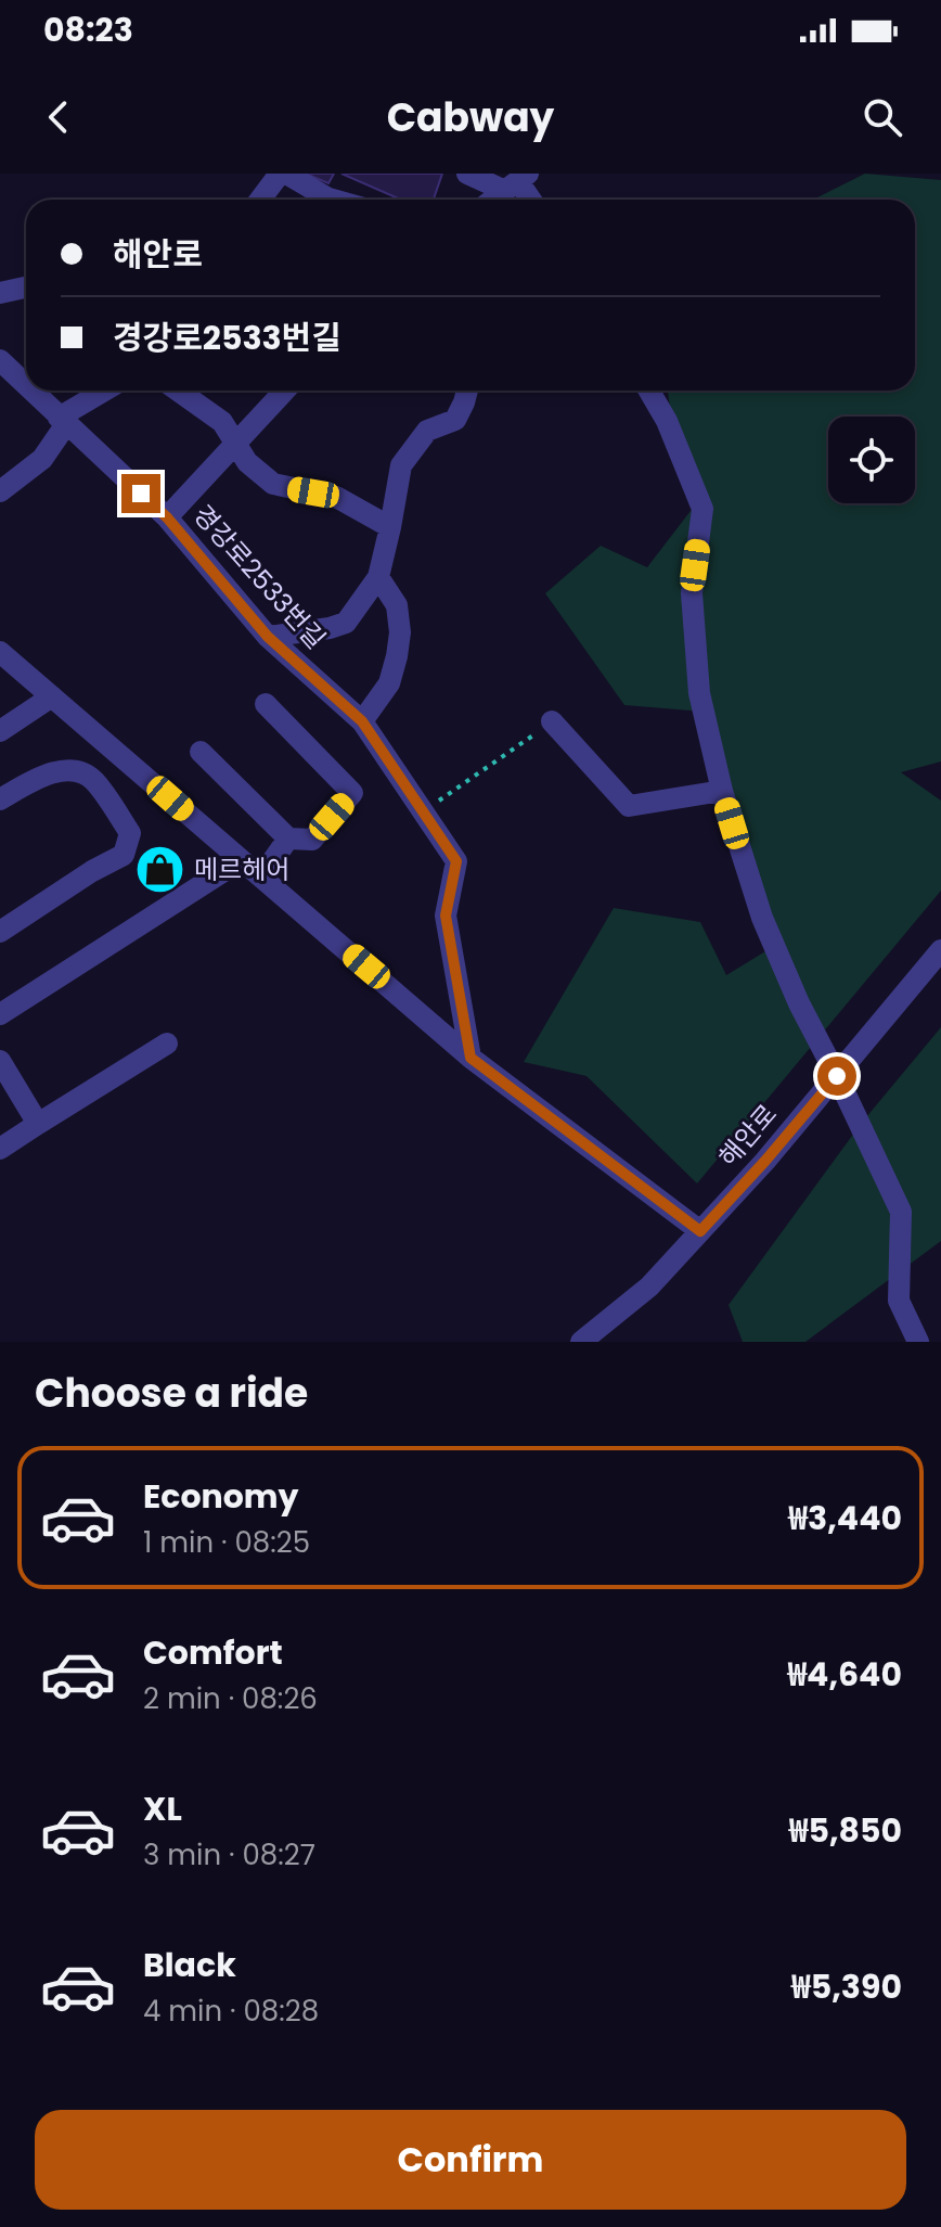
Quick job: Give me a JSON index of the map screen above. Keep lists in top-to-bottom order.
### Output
{
  "streets": {
    "street": ["경강로2533번길", "해안로"]
  },
  "places": {
    "shop": ["메르헤어"]
  },
  "page": {
    "status": "08:23",
    "header": "Cabway",
    "banner": ["해안로", "경강로2533번길"],
    "heading": "Choose a ride",
    "list": [
      {
        "name": "Economy",
        "note": "1 min · 08:25",
        "value": "₩3,440"
      },
      {
        "name": "Comfort",
        "note": "2 min · 08:26",
        "value": "₩4,640"
      },
      {
        "name": "XL",
        "note": "3 min · 08:27",
        "value": "₩5,850"
      },
      {
        "name": "Black",
        "note": "4 min · 08:28",
        "value": "₩5,390"
      }
    ],
    "buttons": "Confirm"
  }
}
